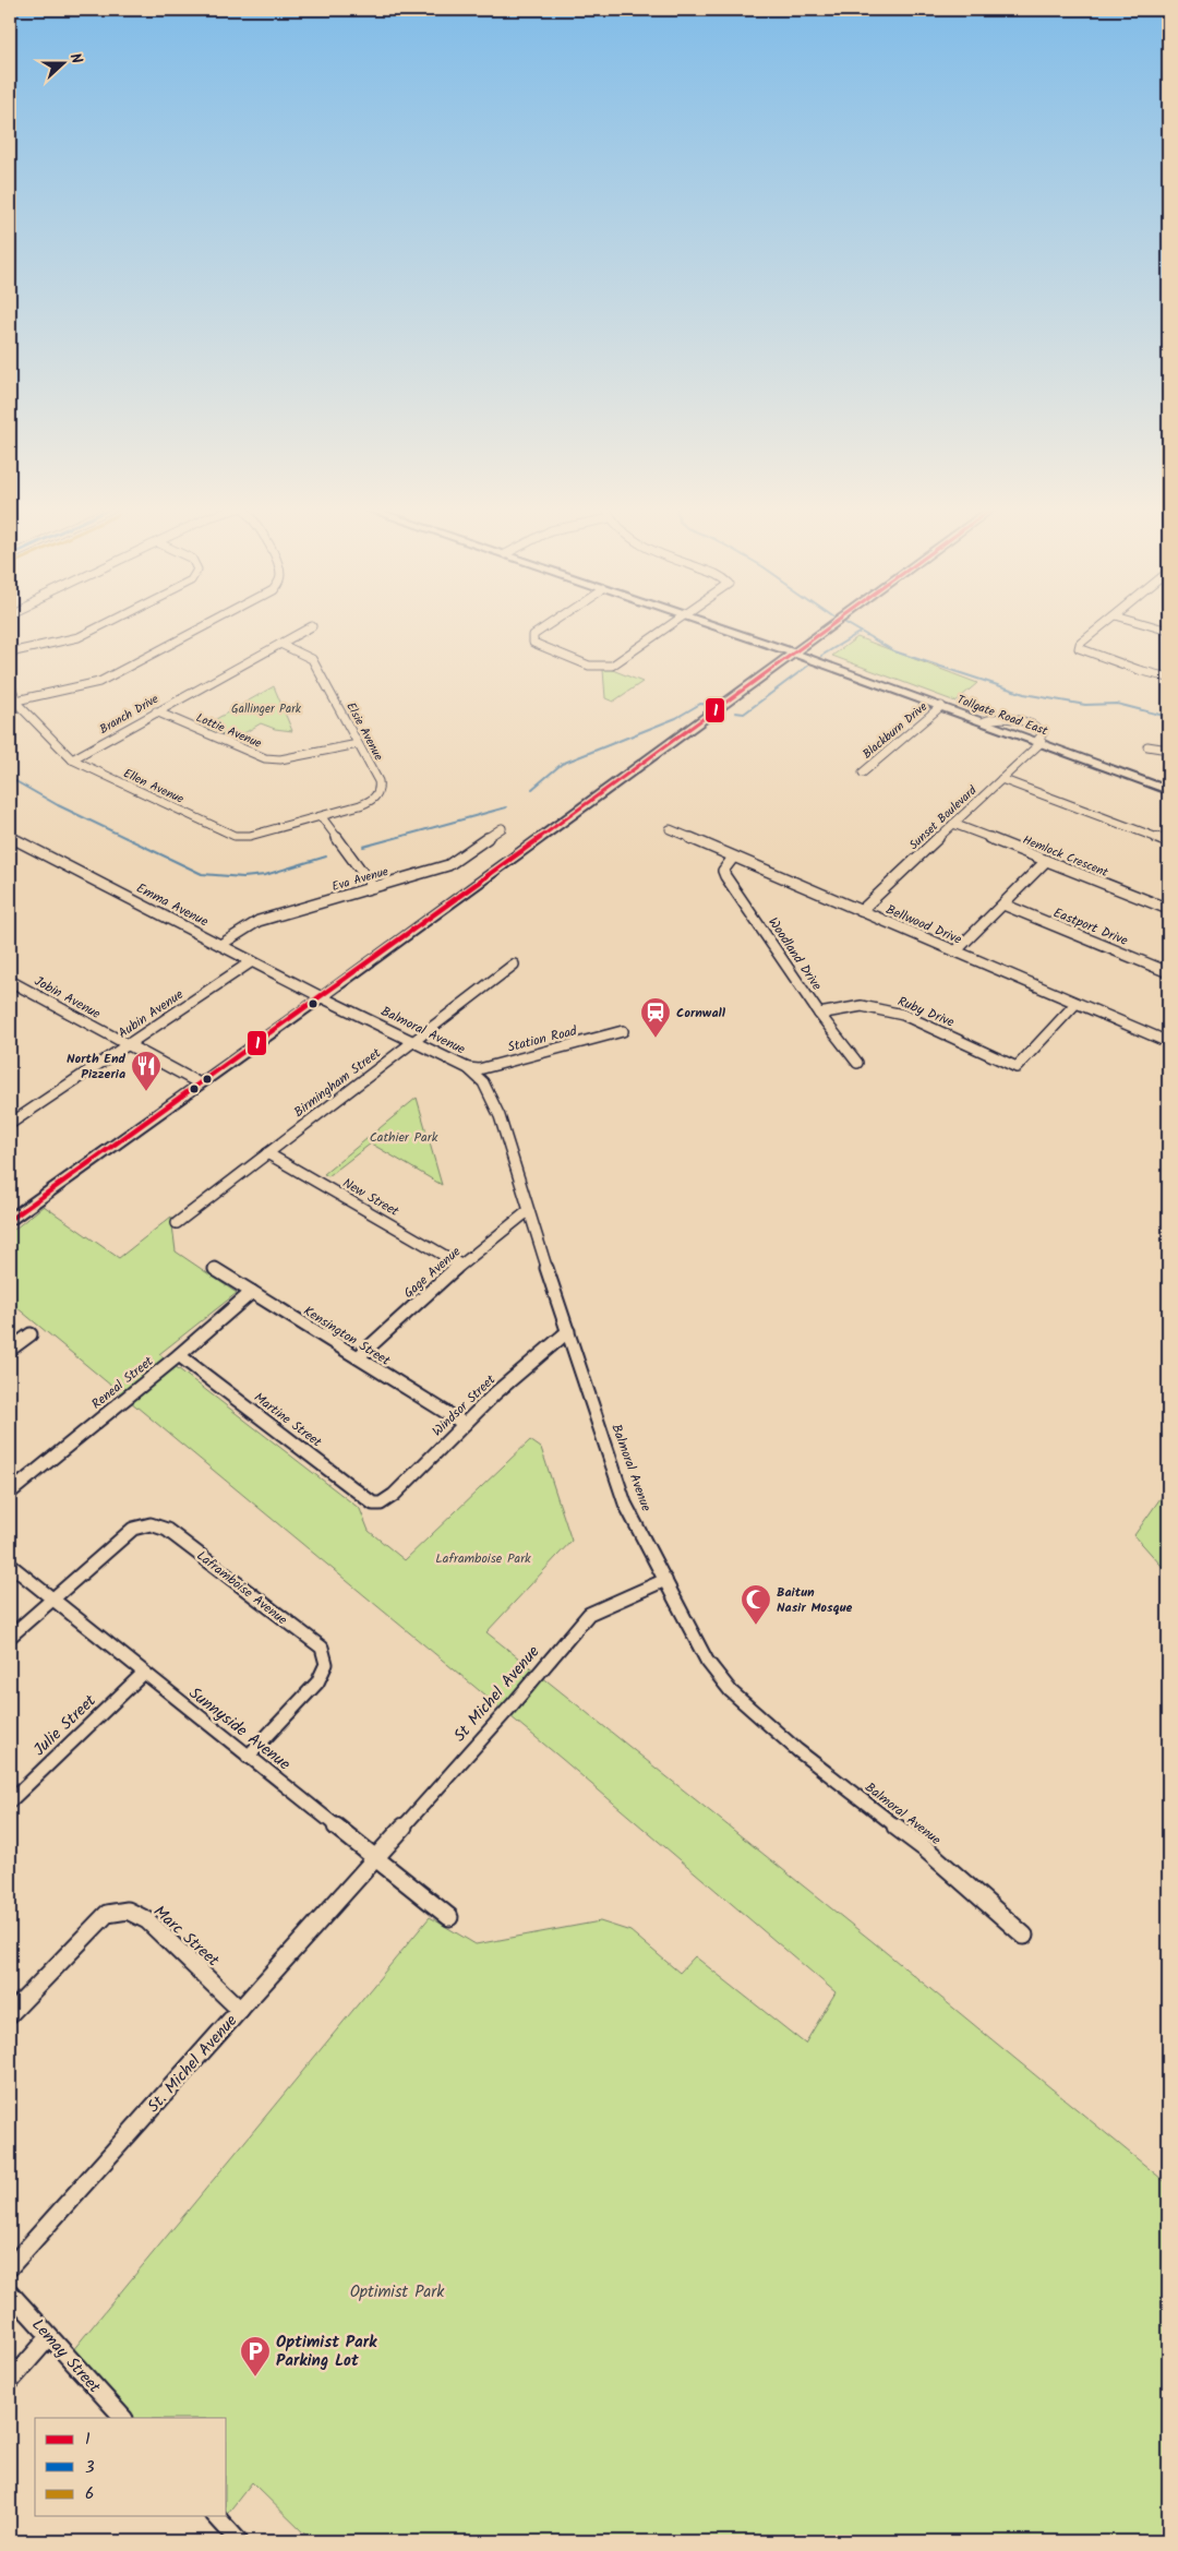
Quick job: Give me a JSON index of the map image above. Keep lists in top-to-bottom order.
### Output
{
  "streets": {
    "street": [
      "Branch Drive",
      "Tollgate Road East",
      "Lottie Avenue",
      "Blackburn Drive",
      "Elsie Avenue",
      "Ellen Avenue",
      "Sunset Boulevard",
      "Hemlock Crescent",
      "Eva Avenue",
      "Emma Avenue",
      "Bellwood Drive",
      "Eastport Drive",
      "Woodland Drive",
      "Jobin Avenue",
      "Ruby Drive",
      "Aubin Avenue",
      "Balmoral Avenue",
      "Station Road",
      "Birmingham Street",
      "New Street",
      "Gage Avenue",
      "Kensington Street",
      "Reneal Street",
      "Windsor Street",
      "Martine Street",
      "Laframboise Avenue",
      "St Michel Avenue",
      "Julie Street",
      "Sunnyside Avenue",
      "Marc Street",
      "St. Michel Avenue",
      "Lemay Street"
    ]
  },
  "crossings": [
    ["Branch Drive", "Lottie Avenue"],
    ["Branch Drive", "Elsie Avenue"],
    ["Branch Drive", "Ellen Avenue"],
    ["Tollgate Road East", "Blackburn Drive"],
    ["Tollgate Road East", "Sunset Boulevard"],
    ["Lottie Avenue", "Elsie Avenue"],
    ["Elsie Avenue", "Ellen Avenue"],
    ["Sunset Boulevard", "Hemlock Crescent"],
    ["Sunset Boulevard", "Bellwood Drive"],
    ["Eva Avenue", "Emma Avenue"],
    ["Emma Avenue", "Aubin Avenue"],
    ["Emma Avenue", "Balmoral Avenue"],
    ["Bellwood Drive", "Woodland Drive"],
    ["Bellwood Drive", "Ruby Drive"],
    ["Woodland Drive", "Ruby Drive"],
    ["Jobin Avenue", "Aubin Avenue"],
    ["Balmoral Avenue", "Station Road"],
    ["Balmoral Avenue", "Birmingham Street"],
    ["Balmoral Avenue", "Gage Avenue"],
    ["Balmoral Avenue", "Windsor Street"],
    ["Balmoral Avenue", "St Michel Avenue"],
    ["Birmingham Street", "New Street"],
    ["New Street", "Gage Avenue"],
    ["Gage Avenue", "Kensington Street"],
    ["Kensington Street", "Reneal Street"],
    ["Kensington Street", "Windsor Street"],
    ["Reneal Street", "Martine Street"],
    ["Windsor Street", "Martine Street"],
    ["Laframboise Avenue", "Sunnyside Avenue"],
    ["St Michel Avenue", "Sunnyside Avenue"],
    ["St Michel Avenue", "St. Michel Avenue"],
    ["Julie Street", "Sunnyside Avenue"],
    ["Sunnyside Avenue", "St. Michel Avenue"],
    ["Marc Street", "St. Michel Avenue"]
  ],
  "parks": [
    "Gallinger Park",
    "Cathier Park",
    "Laframboise Park",
    "Optimist Park"
  ],
  "places": {
    "station": ["Cornwall"],
    "restaurant": ["North End Pizzeria"],
    "mosque": ["Baitun Nasir Mosque"],
    "parking": ["Optimist Park Parking Lot"]
  },
  "lines": ["transit line 1"],
  "legend": ["1", "3", "6"],
  "north": "right"
}
